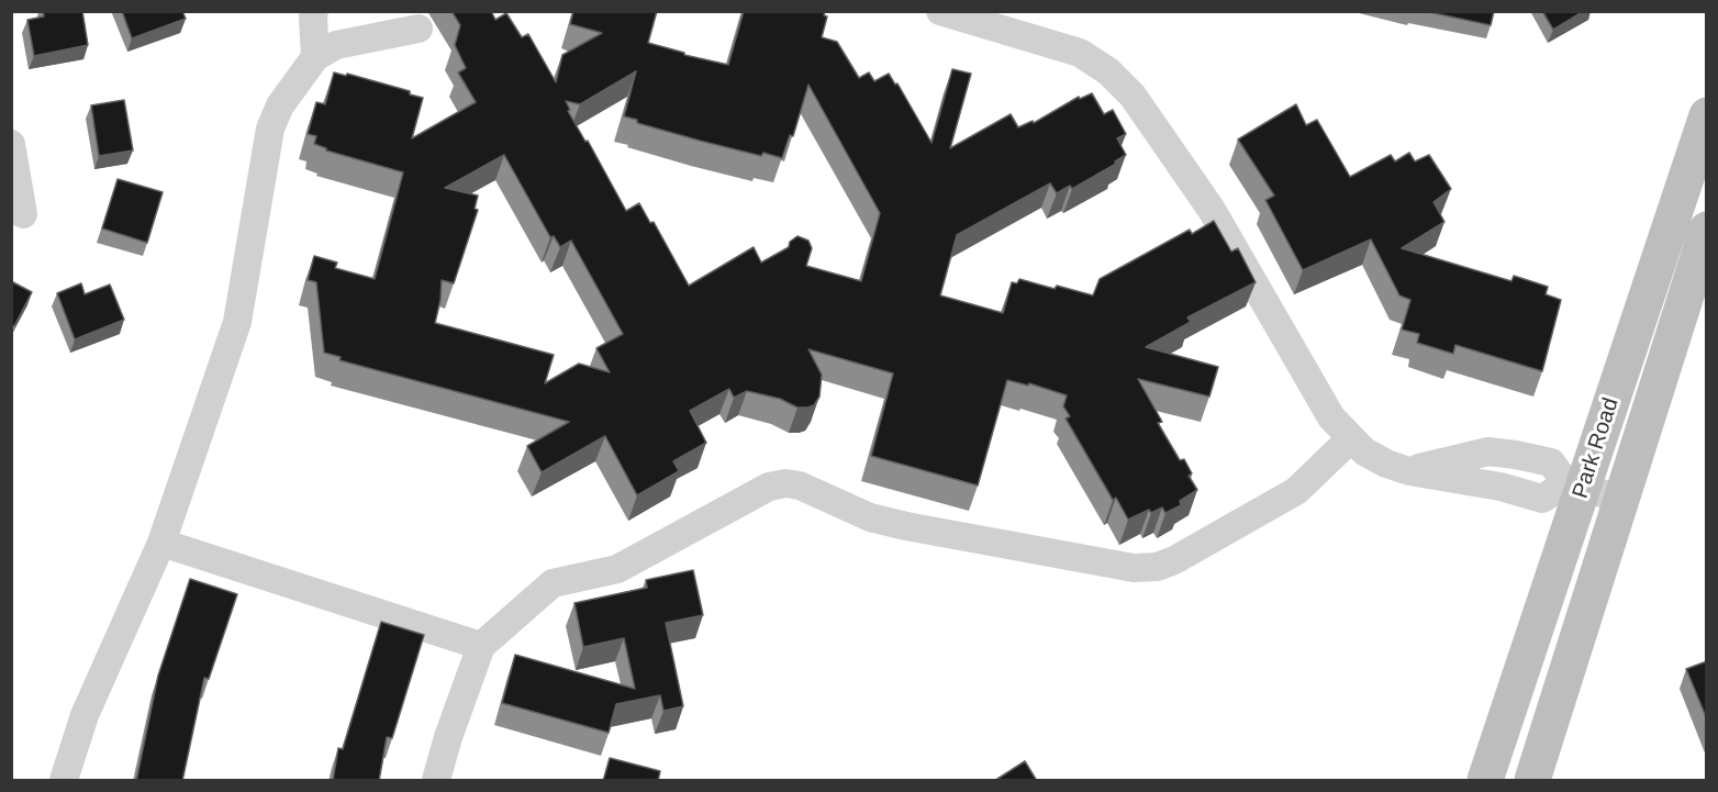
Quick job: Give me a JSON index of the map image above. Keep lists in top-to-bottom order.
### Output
{
  "streets": {
    "main road": ["Park Road"]
  }
}
